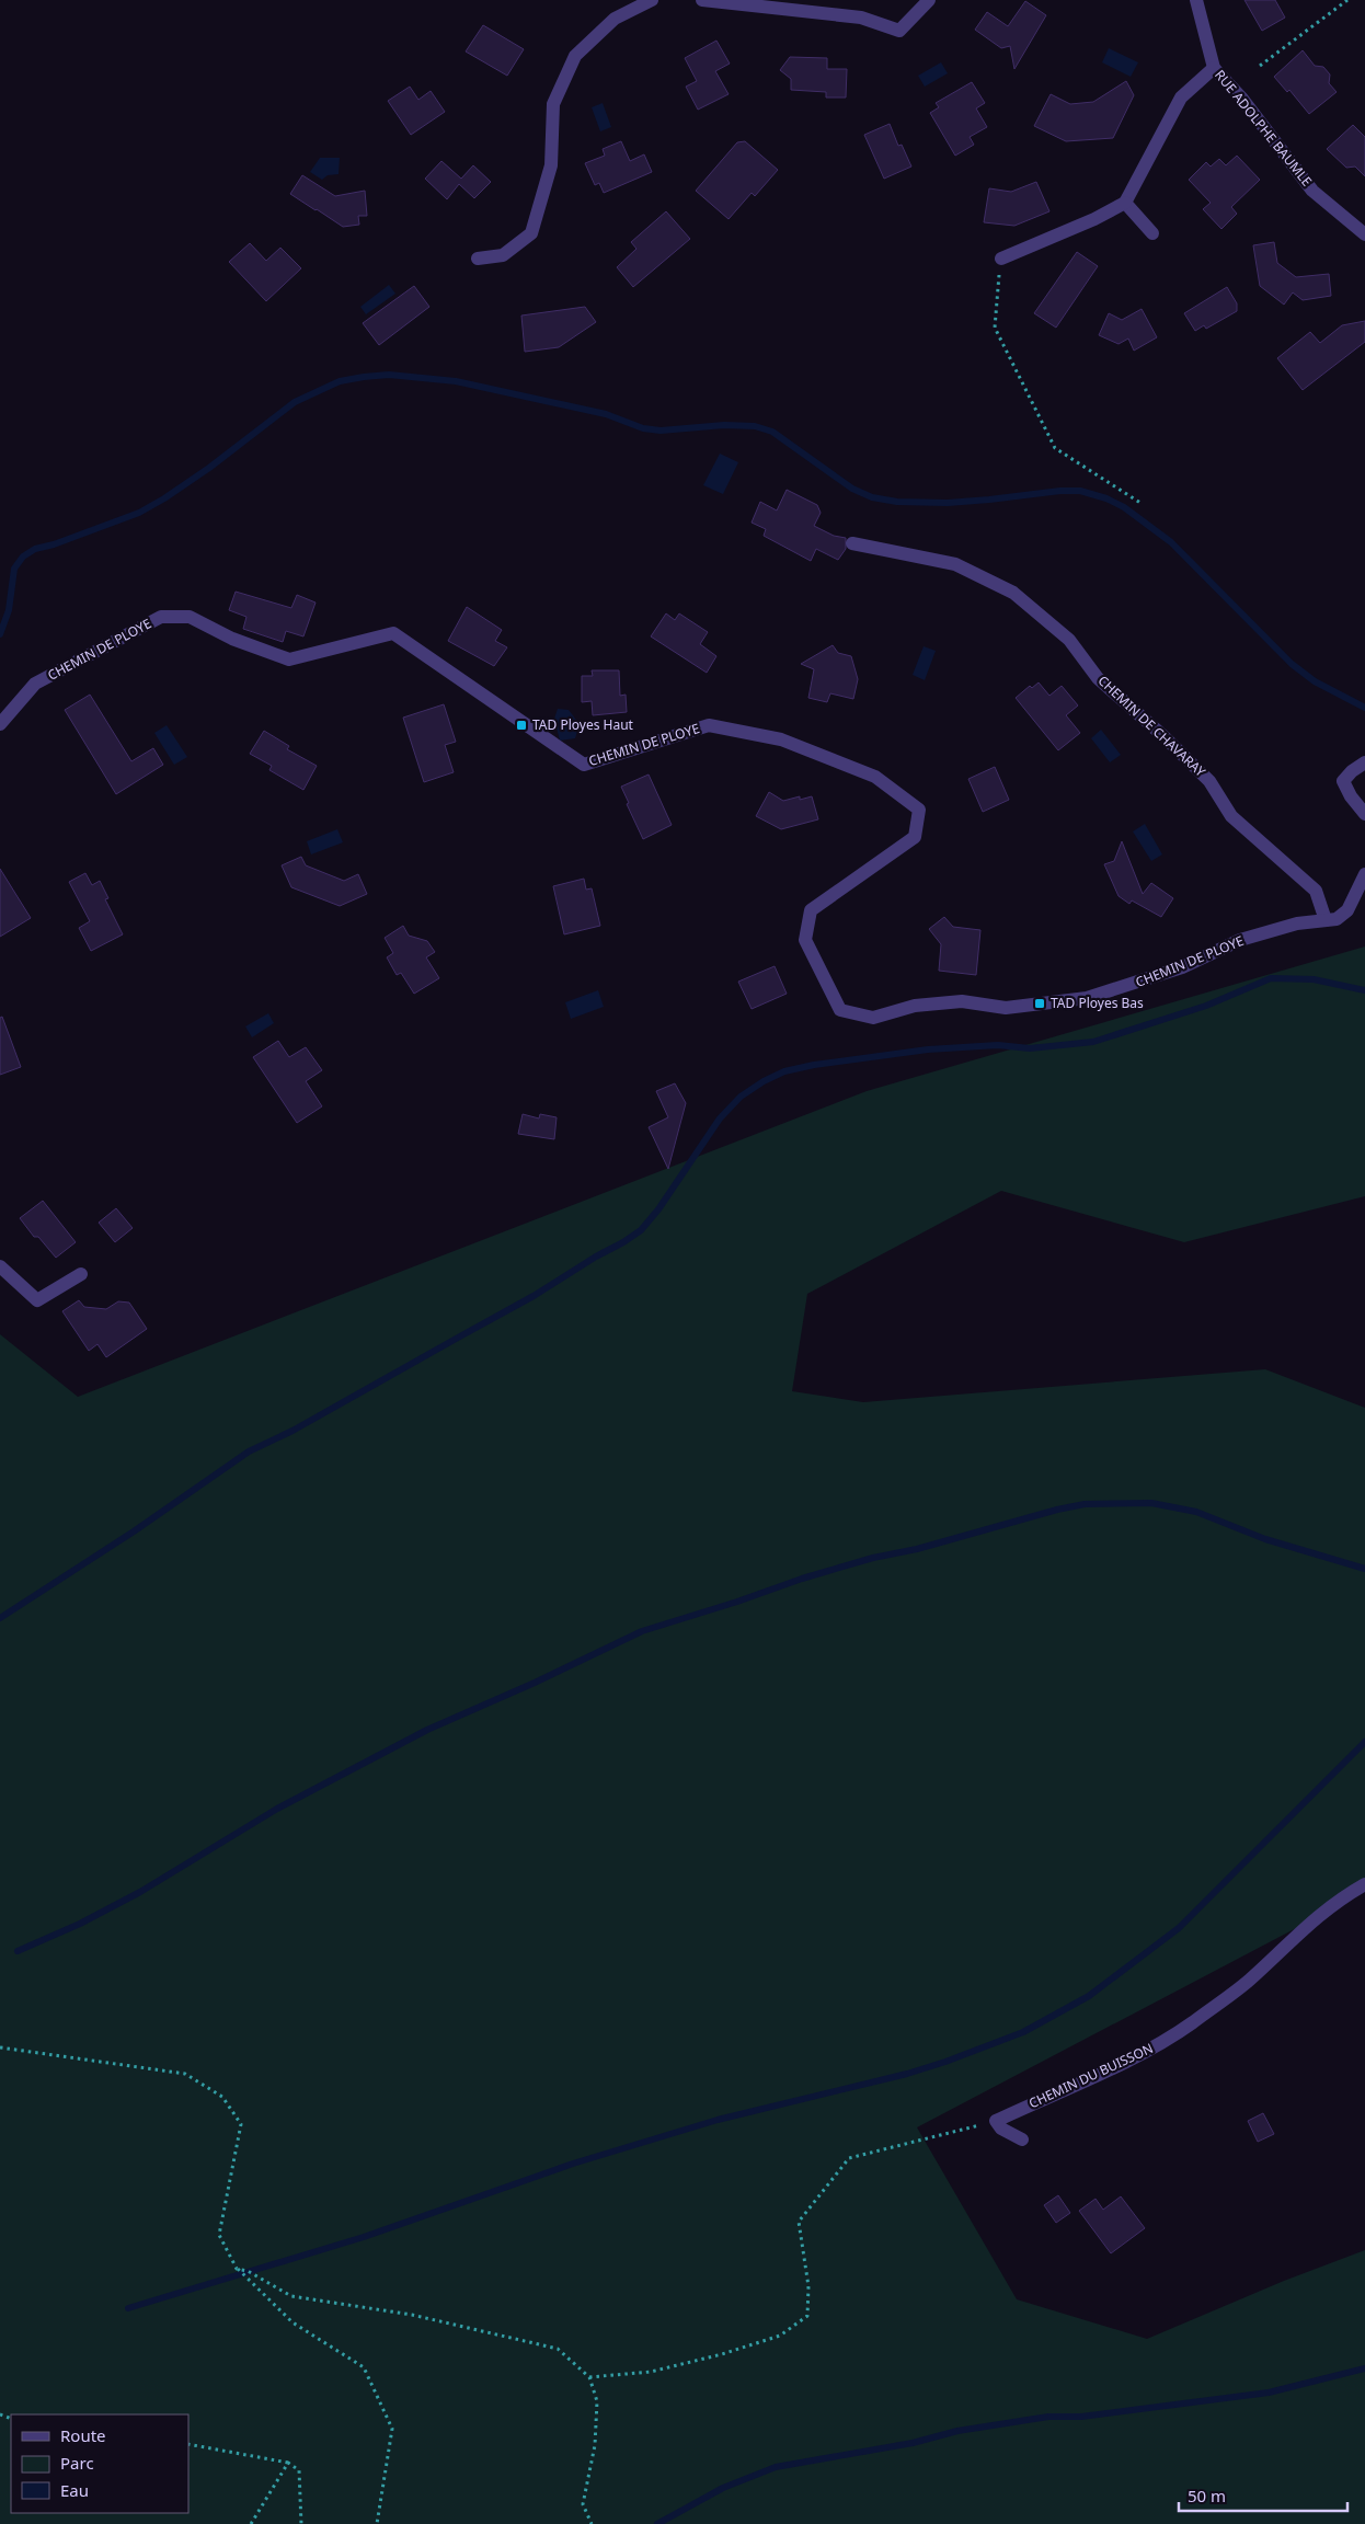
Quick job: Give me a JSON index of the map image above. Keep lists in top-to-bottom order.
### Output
{
  "streets": {
    "street": [
      "RUE ADOLPHE BAUMLE",
      "CHEMIN DE PLOYE",
      "CHEMIN DE CHAVARAY",
      "CHEMIN DU BUISSON"
    ]
  },
  "crossings": [
    ["CHEMIN DE PLOYE", "CHEMIN DE CHAVARAY"]
  ],
  "places": {
    "transit": ["TAD Ployes Haut", "TAD Ployes Bas"]
  },
  "legend": ["Route", "Parc", "Eau"],
  "scale_bar": "50 m"
}
